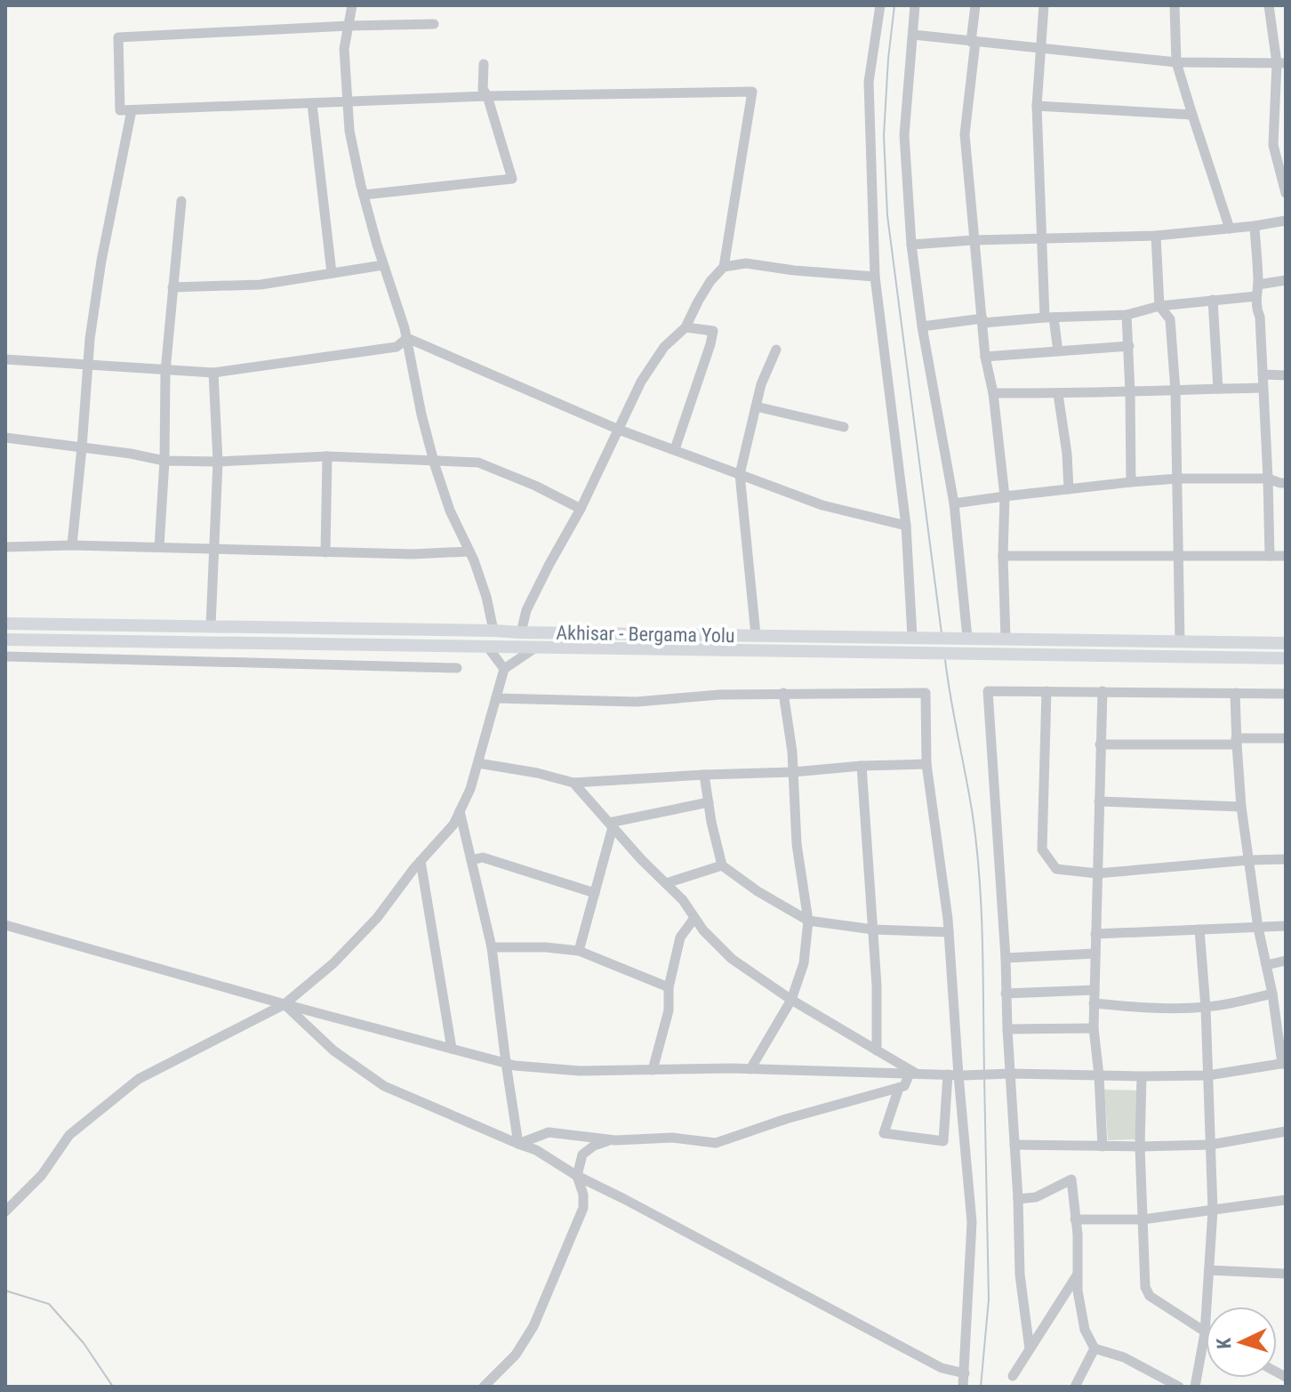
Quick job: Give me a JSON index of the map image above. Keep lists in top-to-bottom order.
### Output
{
  "streets": {
    "main road": ["Akhisar - Bergama Yolu"]
  },
  "north": "left"
}
